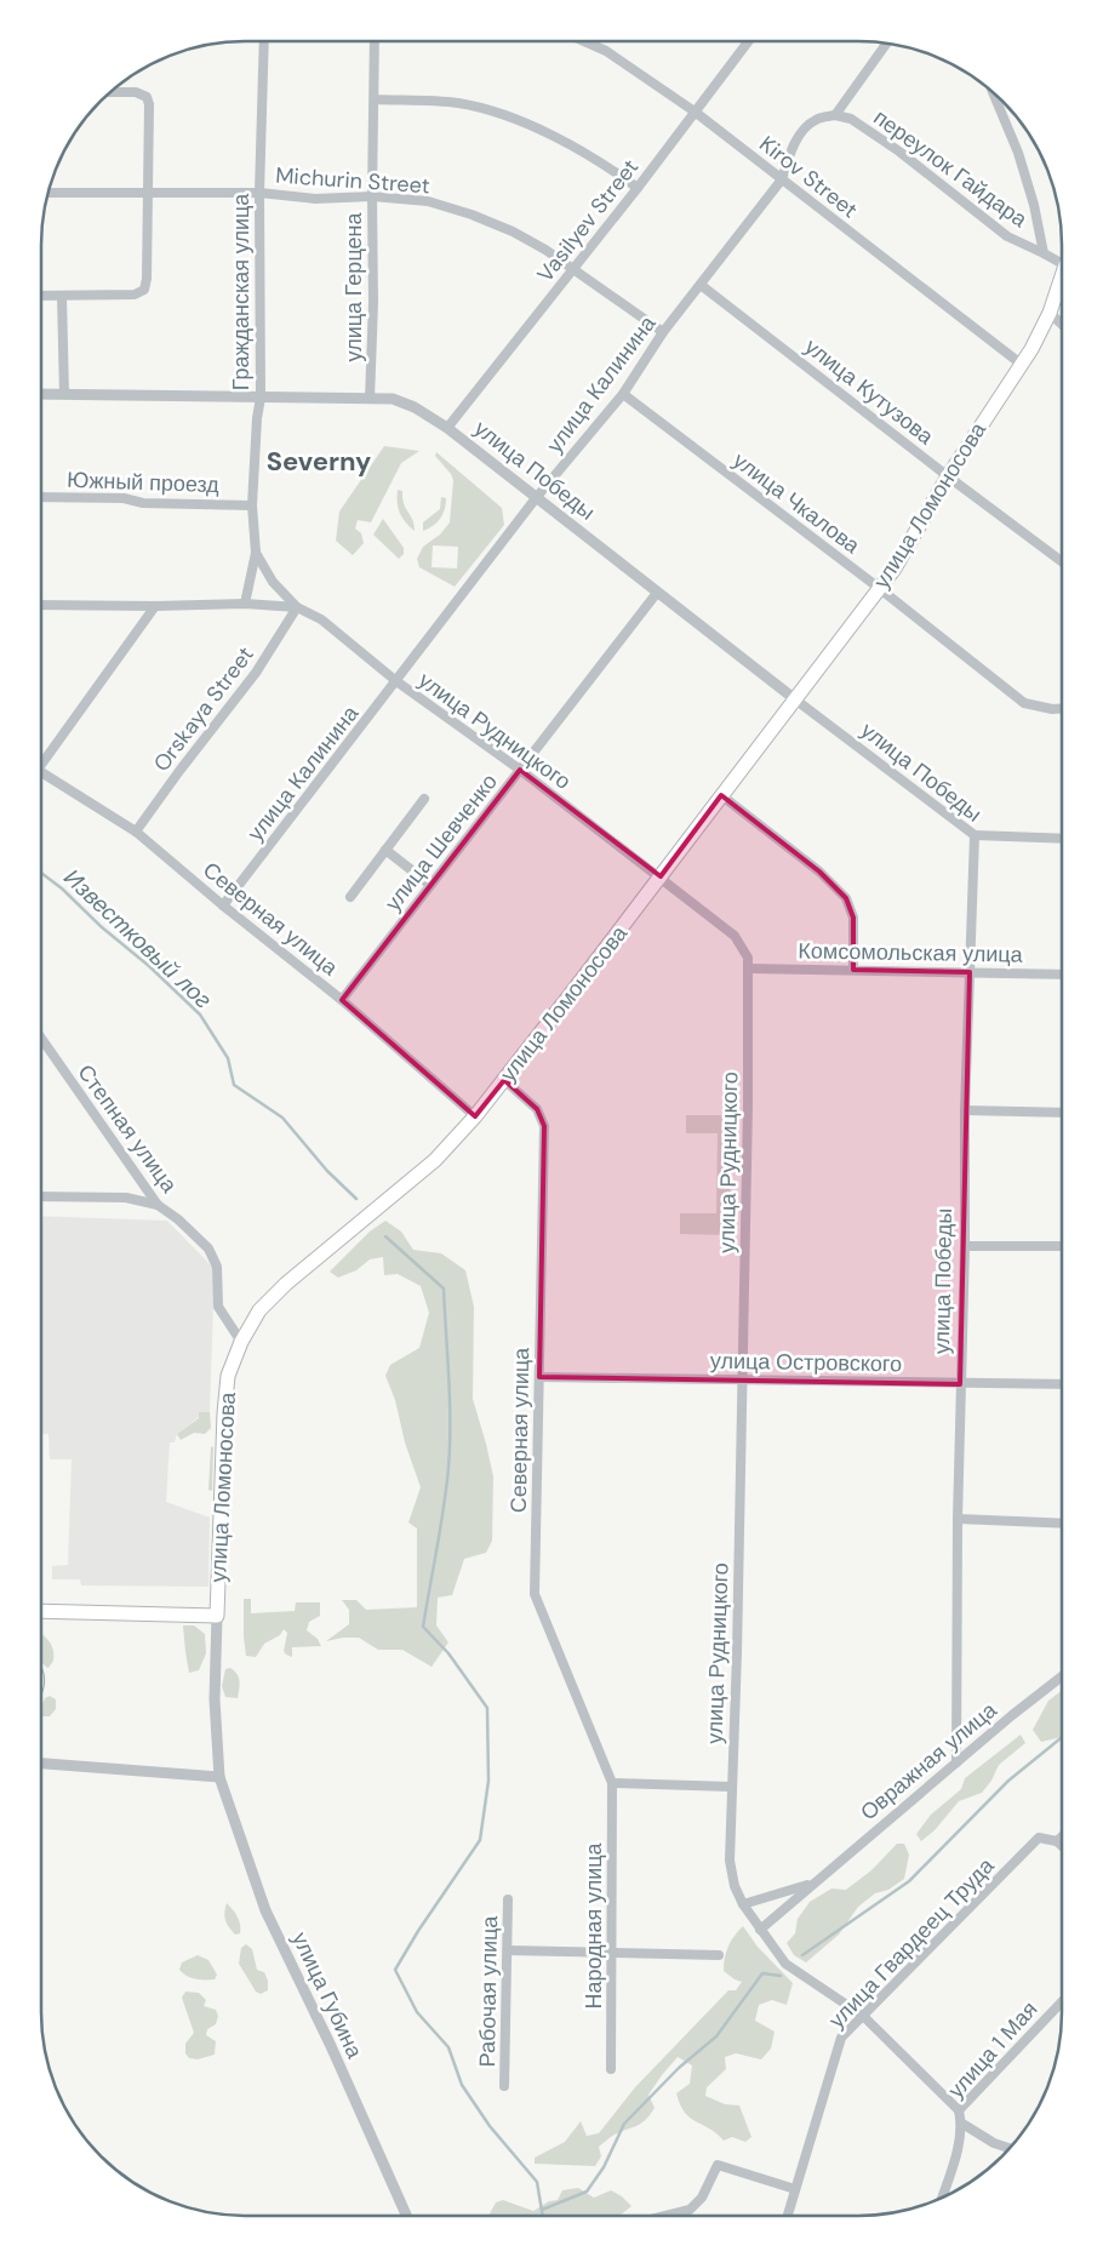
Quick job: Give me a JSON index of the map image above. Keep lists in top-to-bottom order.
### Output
{
  "streets": {
    "main road": ["улица Ломоносова"],
    "street": [
      "переулок Гайдара",
      "Kirov Street",
      "Michurin Street",
      "Vasilyev Street",
      "улица Герцена",
      "Гражданская улица",
      "улица Калинина",
      "улица Кутузова",
      "улица Победы",
      "Южный проезд",
      "улица Чкалова",
      "Orskaya Street",
      "улица Рудницкого",
      "улица Шевченко",
      "Северная улица",
      "Комсомольская улица",
      "Степная улица",
      "улица Островского",
      "Овражная улица",
      "Народная улица",
      "улица Гвардеец Труда",
      "Рабочая улица",
      "улица Губина",
      "улица 1 Мая"
    ]
  },
  "crossings": [
    ["переулок Гайдара", "улица Калинина"],
    ["Kirov Street", "Vasilyev Street"],
    ["Kirov Street", "улица Калинина"],
    ["Kirov Street", "улица Ломоносова"],
    ["Michurin Street", "Vasilyev Street"],
    ["Michurin Street", "улица Герцена"],
    ["Michurin Street", "Гражданская улица"],
    ["Michurin Street", "улица Калинина"],
    ["Vasilyev Street", "улица Победы"],
    ["улица Герцена", "улица Победы"],
    ["Гражданская улица", "улица Победы"],
    ["Гражданская улица", "Южный проезд"],
    ["Гражданская улица", "Orskaya Street"],
    ["Гражданская улица", "улица Рудницкого"],
    ["улица Калинина", "улица Кутузова"],
    ["улица Калинина", "улица Победы"],
    ["улица Калинина", "улица Чкалова"],
    ["улица Калинина", "улица Рудницкого"],
    ["улица Калинина", "Северная улица"],
    ["улица Кутузова", "улица Ломоносова"],
    ["улица Победы", "улица Ломоносова"],
    ["улица Победы", "улица Шевченко"],
    ["улица Победы", "Комсомольская улица"],
    ["улица Победы", "улица Островского"],
    ["улица Победы", "Овражная улица"],
    ["улица Чкалова", "улица Ломоносова"],
    ["улица Ломоносова", "улица Рудницкого"],
    ["улица Ломоносова", "Северная улица"],
    ["улица Ломоносова", "Степная улица"],
    ["улица Ломоносова", "улица Губина"],
    ["Orskaya Street", "улица Рудницкого"],
    ["Orskaya Street", "Северная улица"],
    ["улица Рудницкого", "улица Шевченко"],
    ["улица Рудницкого", "Комсомольская улица"],
    ["улица Рудницкого", "улица Островского"],
    ["улица Рудницкого", "Овражная улица"],
    ["улица Рудницкого", "улица Гвардеец Труда"],
    ["улица Рудницкого", "улица 1 Мая"],
    ["улица Шевченко", "Северная улица"],
    ["Северная улица", "улица Островского"],
    ["Северная улица", "Народная улица"]
  ],
  "districts": ["Severny"],
  "water": ["Известковый лог"]
}
